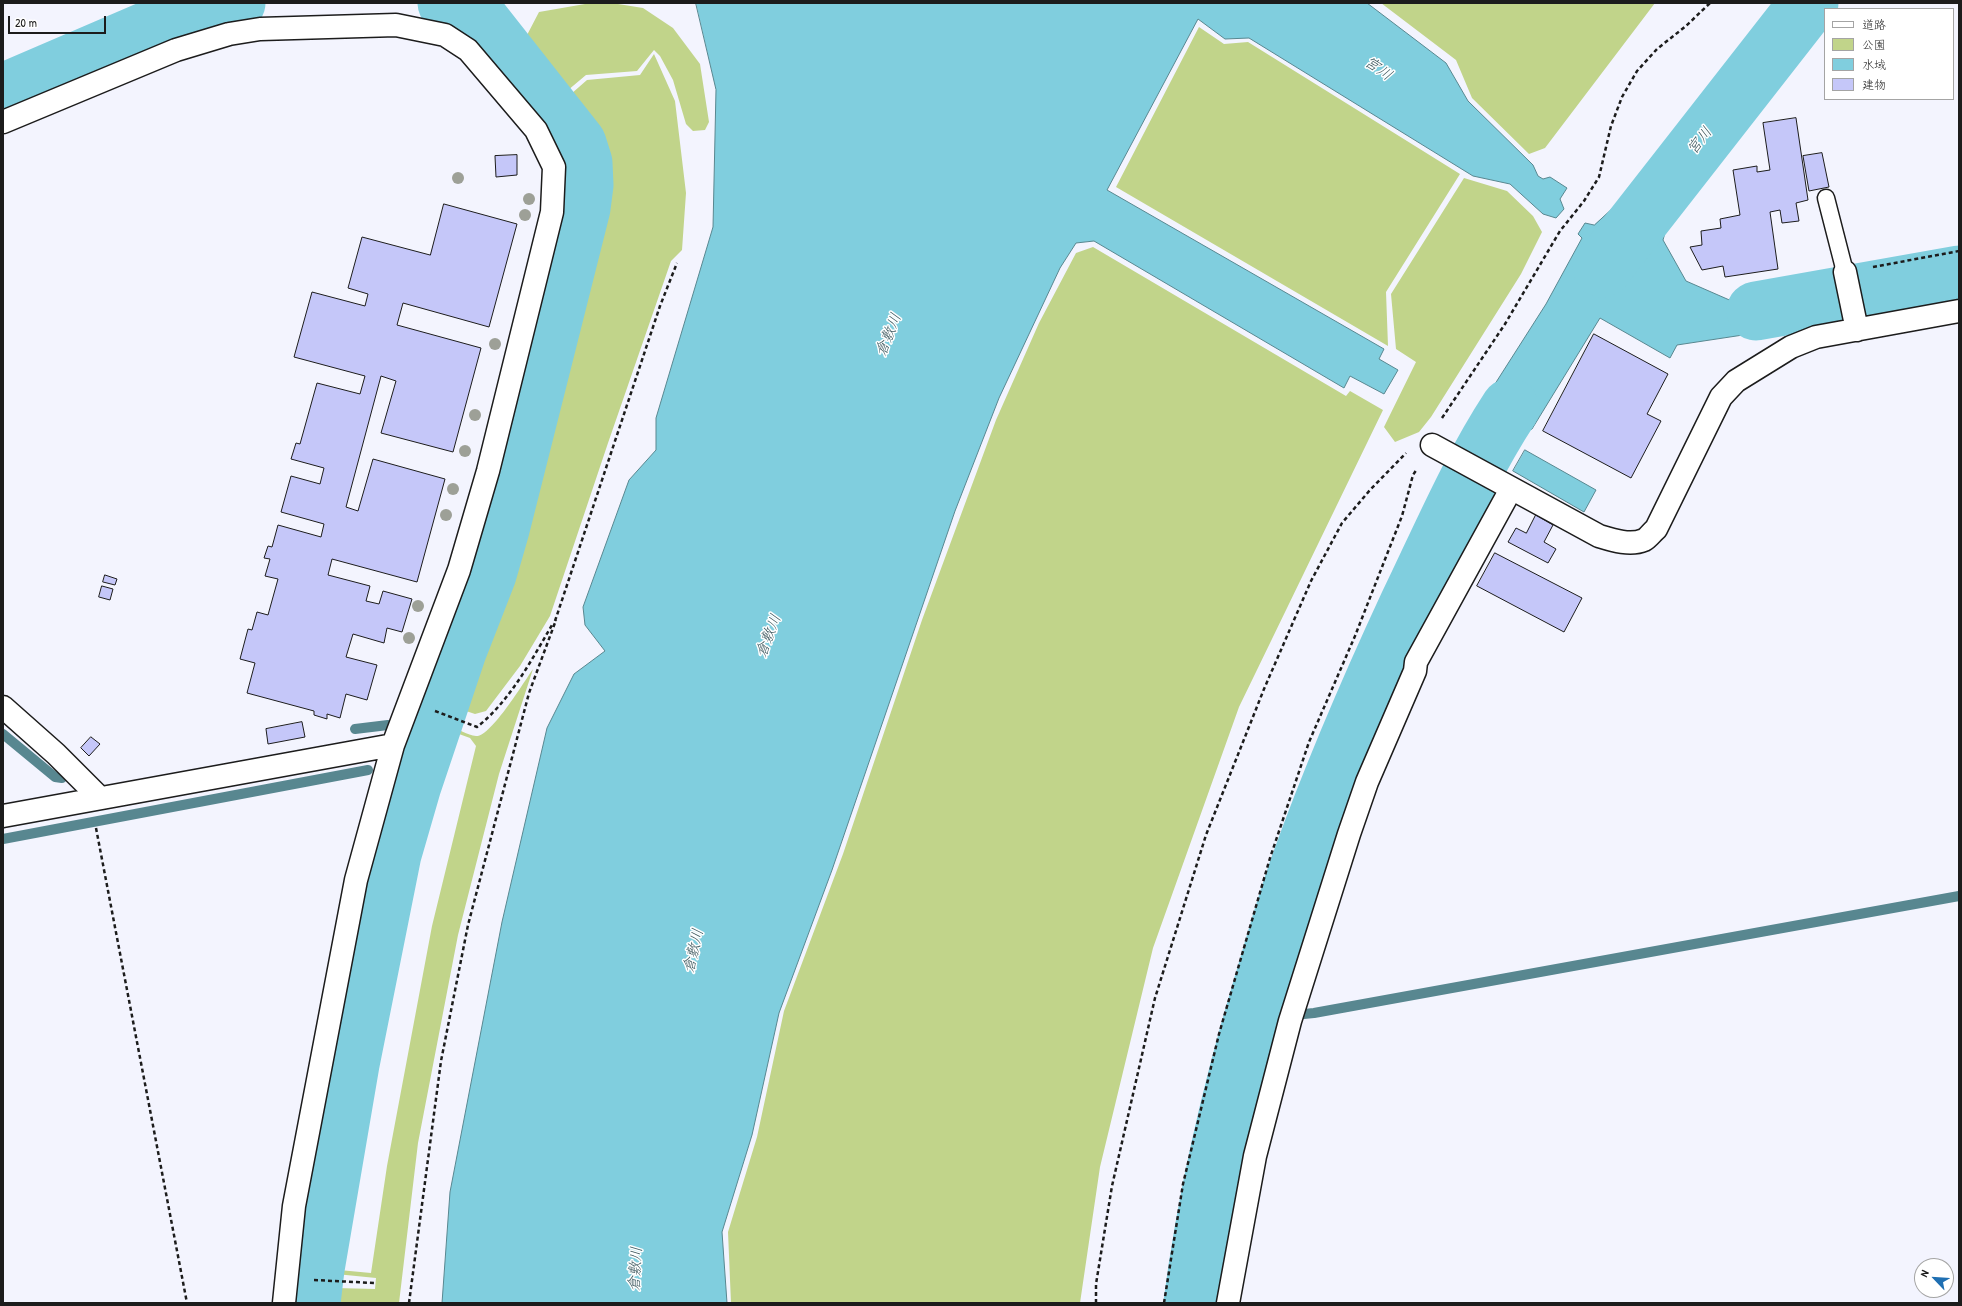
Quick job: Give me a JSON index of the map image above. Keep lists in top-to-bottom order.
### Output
{
  "water": ["宮川", "倉敷川"],
  "legend": [
    "道路",
    "公園",
    "水域",
    "建物"
  ],
  "scale_bar": "20 m",
  "north": "top left"
}
